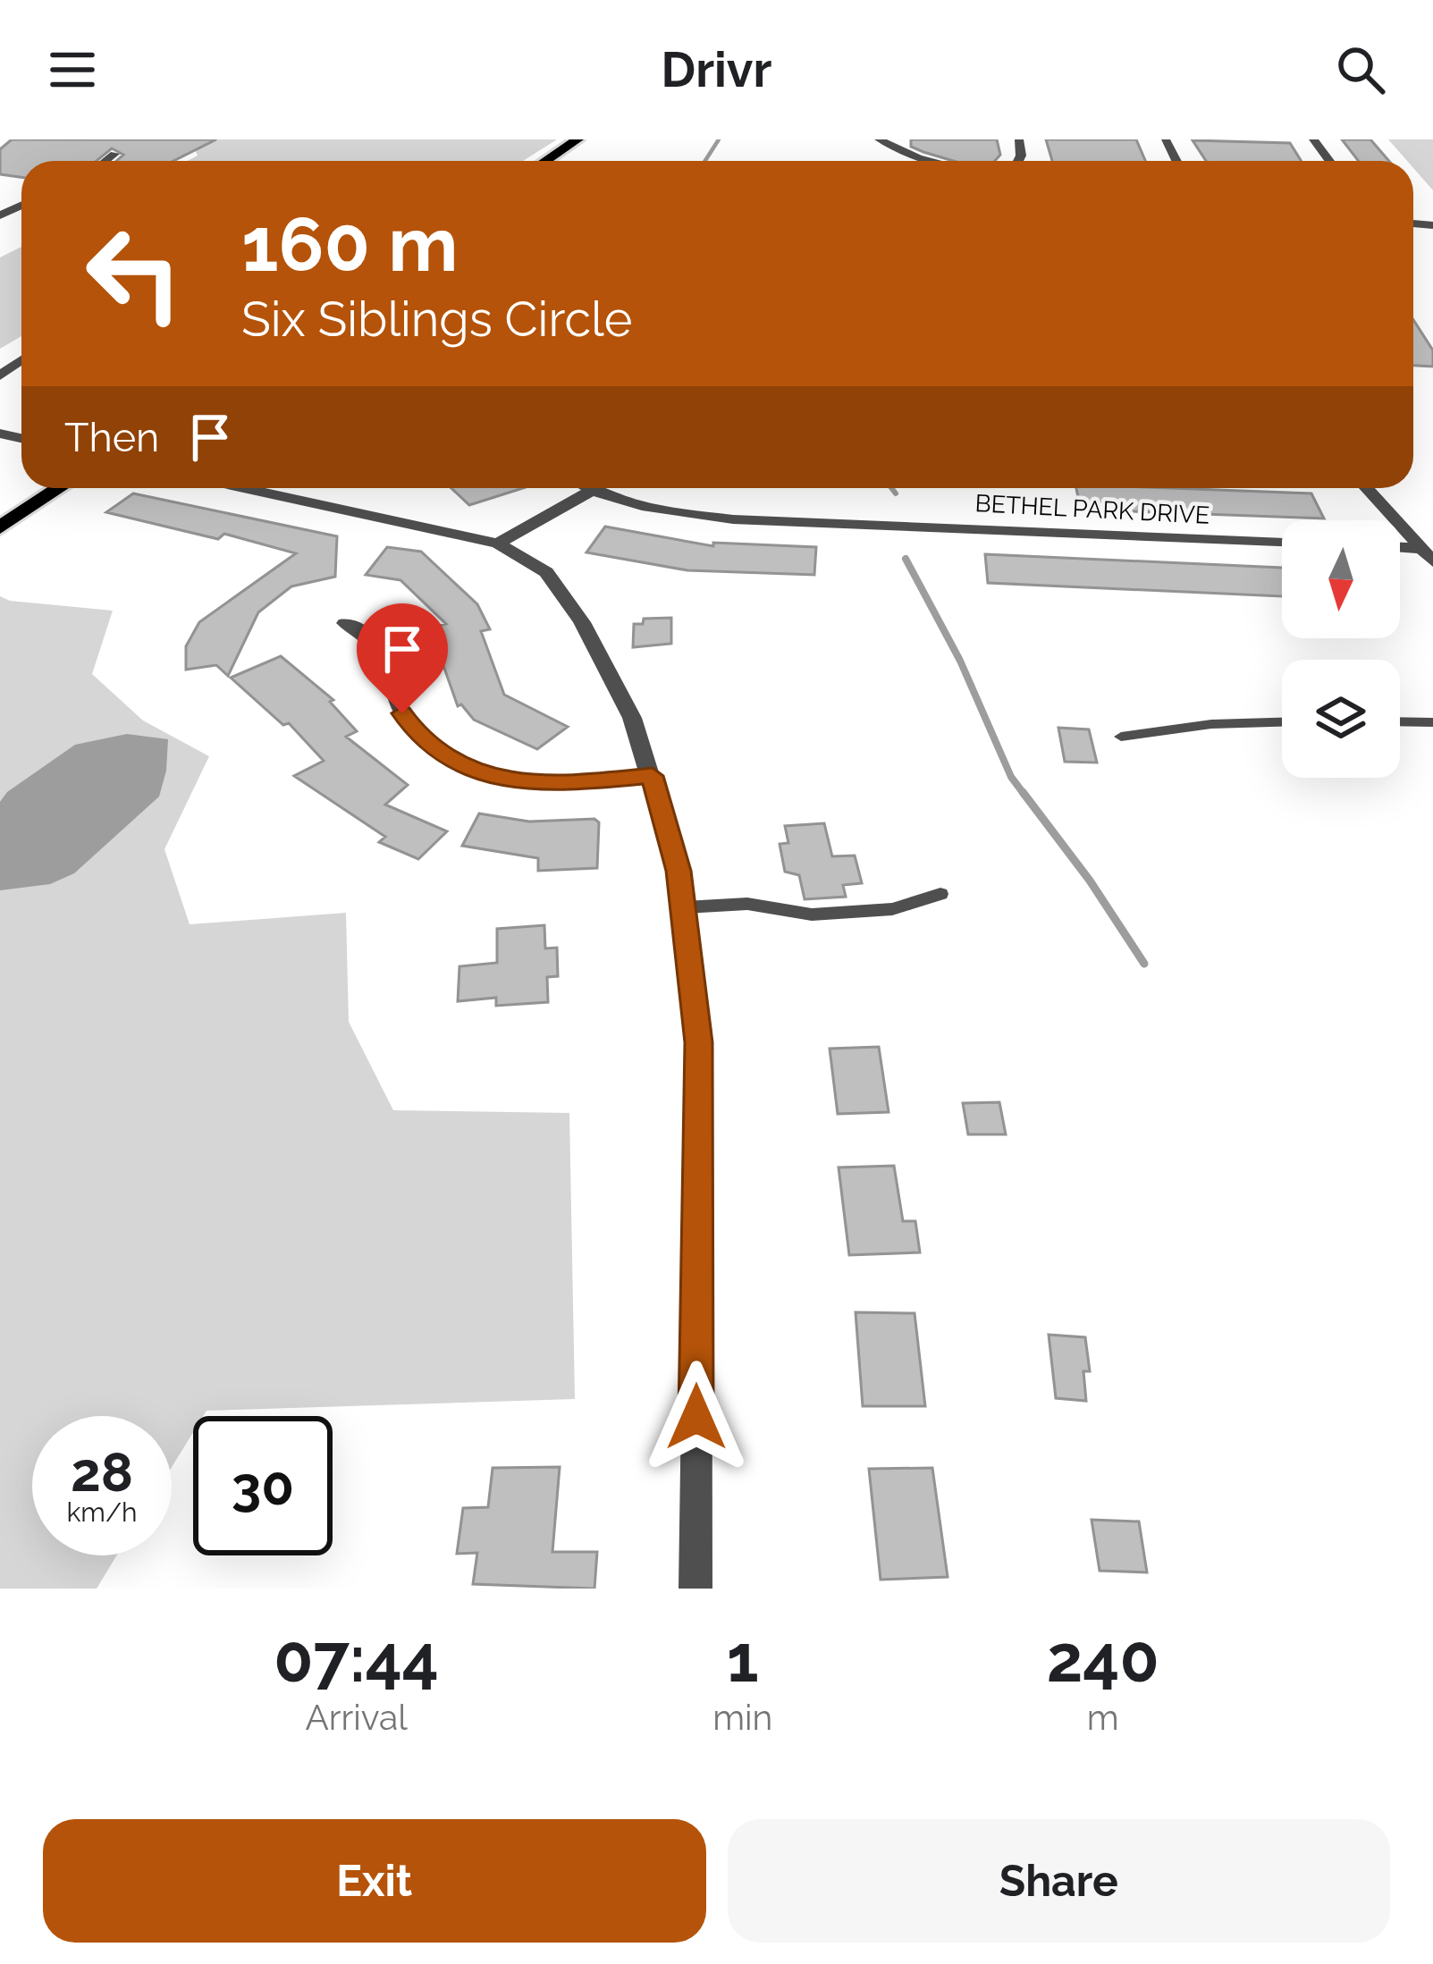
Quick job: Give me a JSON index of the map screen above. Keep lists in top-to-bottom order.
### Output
{
  "streets": {
    "street": ["BETHEL PARK DRIVE"]
  },
  "north": "bottom",
  "page": {
    "header": "Drivr",
    "turn": ["160 m", "Six Siblings Circle"],
    "then": "Then",
    "speed": "28 km/h",
    "limit": "30",
    "eta": [
      "07:44",
      "Arrival",
      "1",
      "min",
      "240",
      "m"
    ],
    "buttons": ["Exit", "Share"]
  }
}
